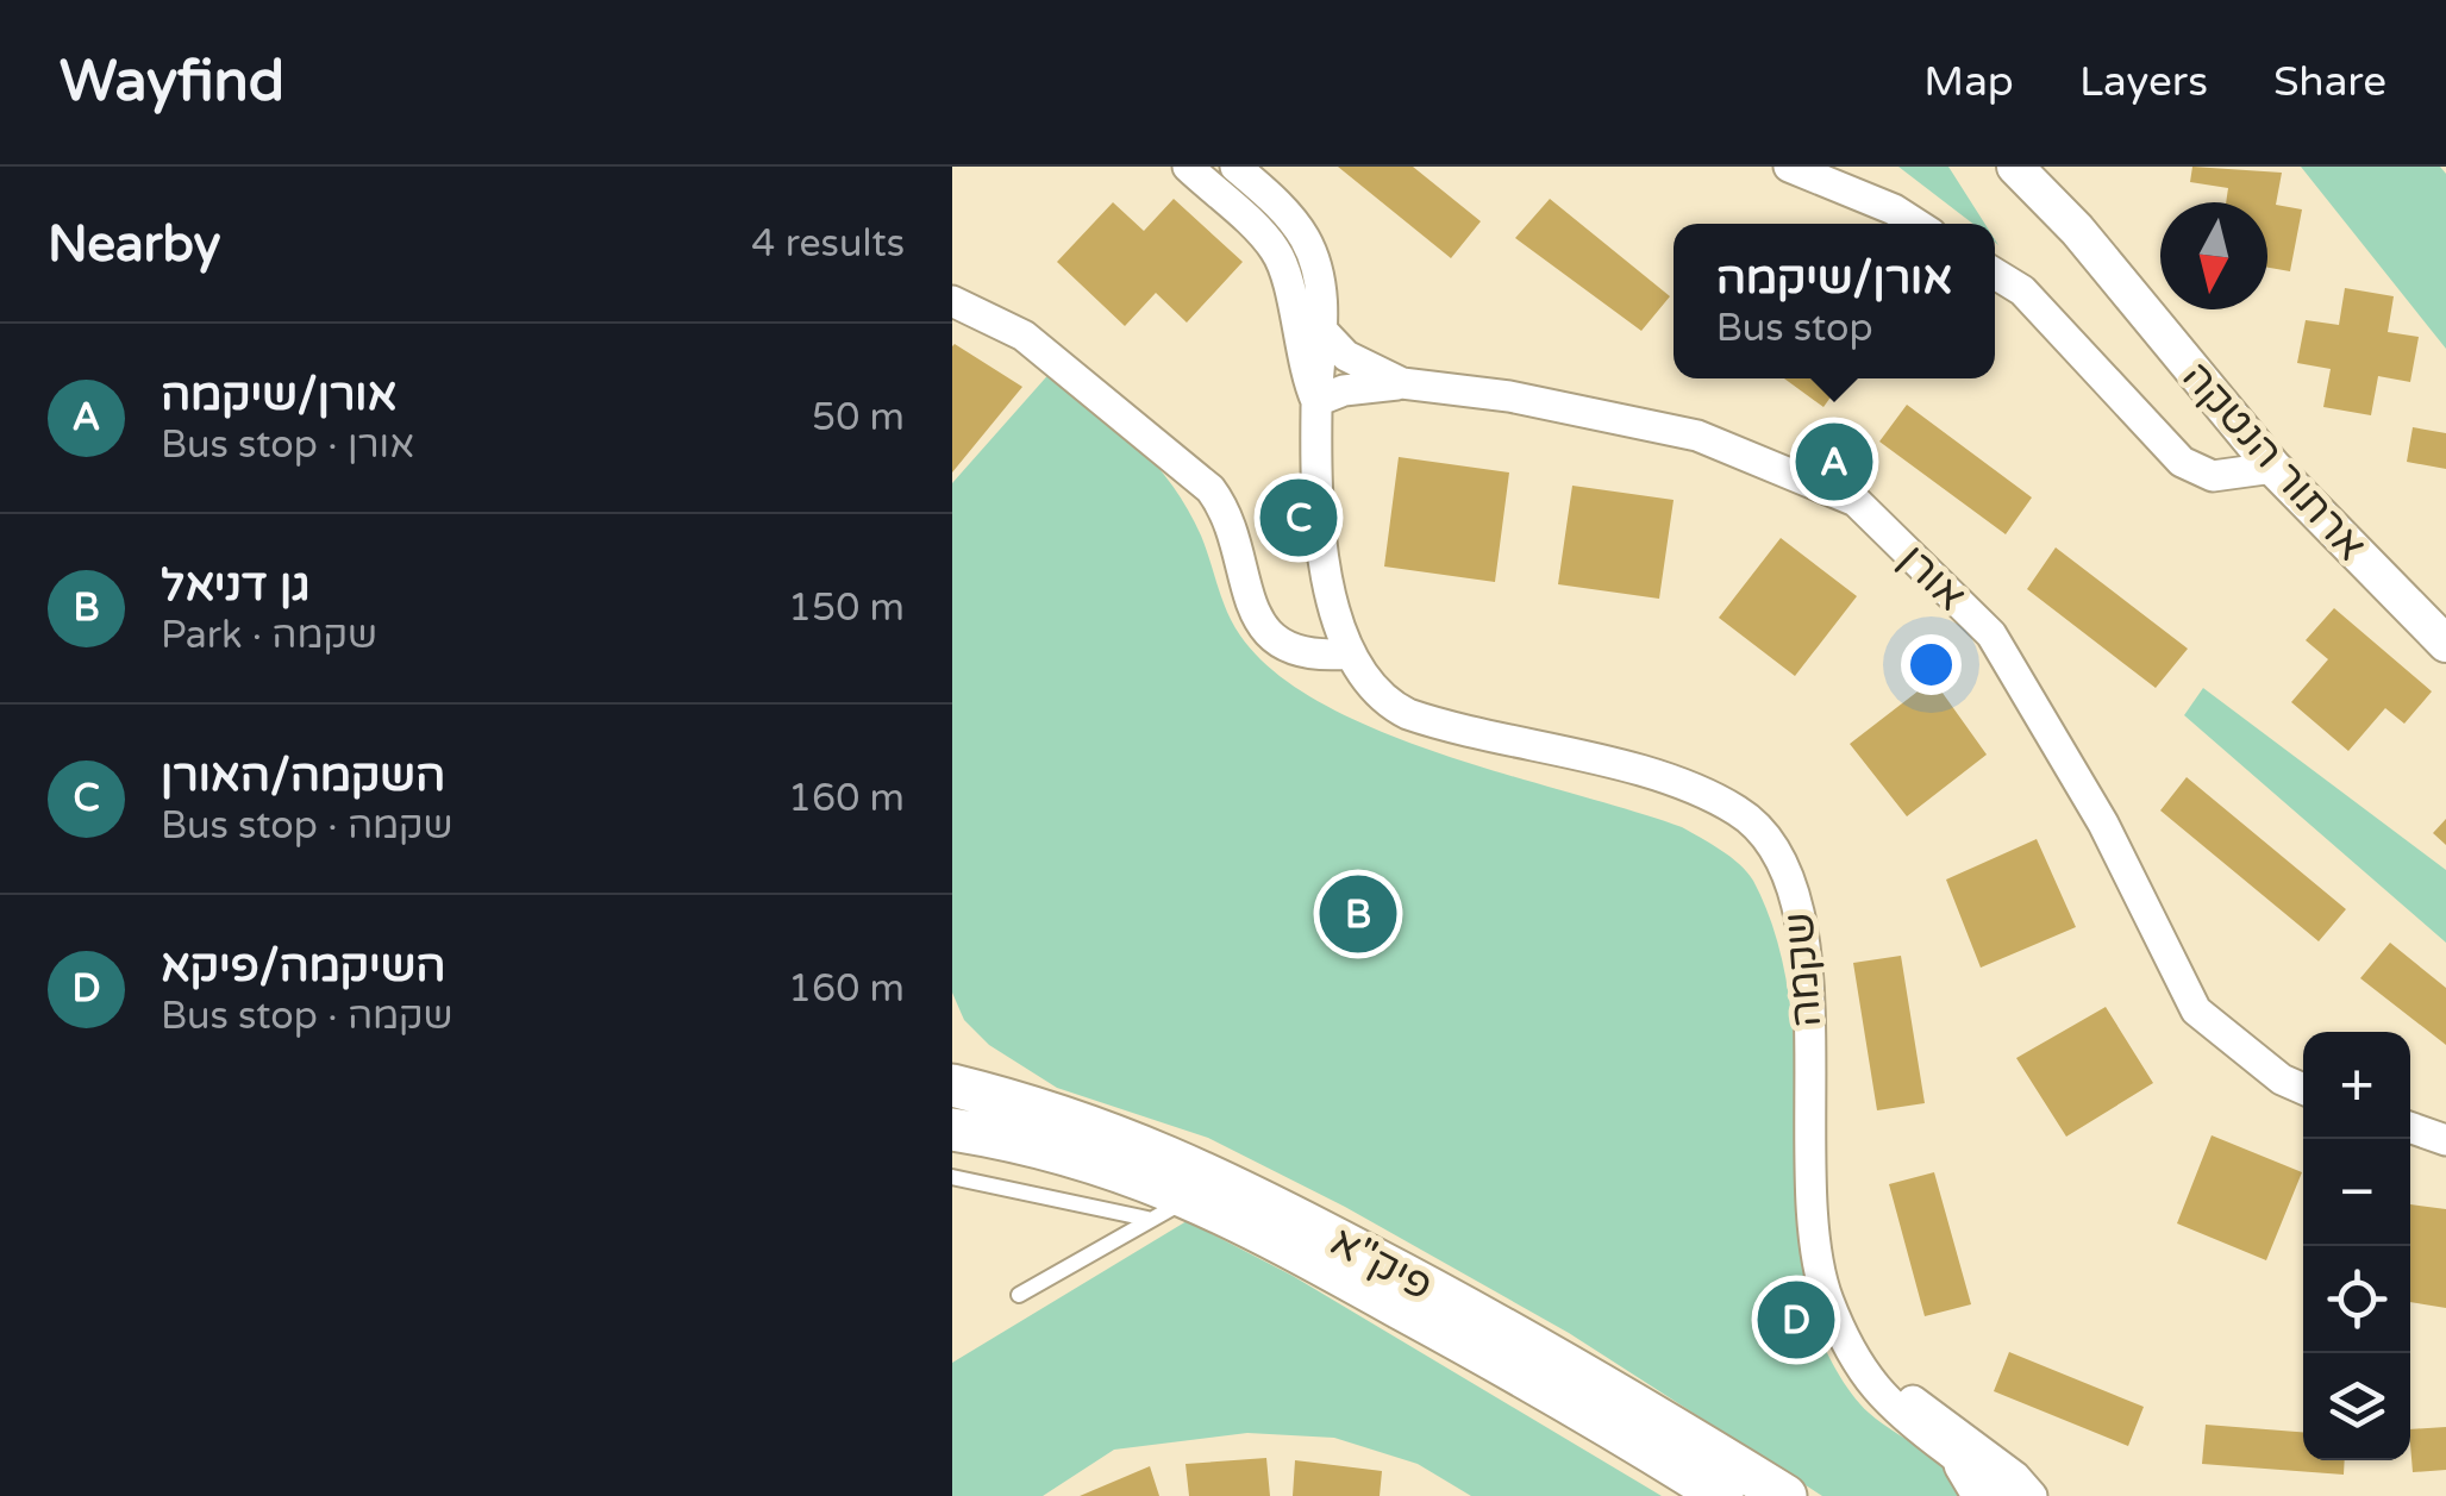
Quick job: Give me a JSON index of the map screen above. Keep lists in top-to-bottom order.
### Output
{
  "streets": {
    "main road": ["פיק\"א"],
    "street": ["ארתור הנטקה", "אורן", "שקמה"]
  },
  "crossings": [
    ["אורן", "שקמה"]
  ],
  "north": "bottom",
  "page": {
    "header": "Wayfind",
    "nav": ["Map", "Layers", "Share"],
    "heading": ["Nearby", "4 results"],
    "popup": ["אורן/שיקמה", "Bus stop"],
    "list": [
      {
        "mark": "A",
        "name": "אורן/שיקמה",
        "note": "Bus stop · אורן",
        "value": "50 m"
      },
      {
        "mark": "B",
        "name": "גן דניאל",
        "note": "Park · שקמה",
        "value": "150 m"
      },
      {
        "mark": "C",
        "name": "השקמה/האורן",
        "note": "Bus stop · שקמה",
        "value": "160 m"
      },
      {
        "mark": "D",
        "name": "השיקמה/פיקא",
        "note": "Bus stop · שקמה",
        "value": "160 m"
      }
    ],
    "pins": [
      "A",
      "C",
      "B",
      "D"
    ],
    "map_buttons": ["+", "−"]
  }
}
